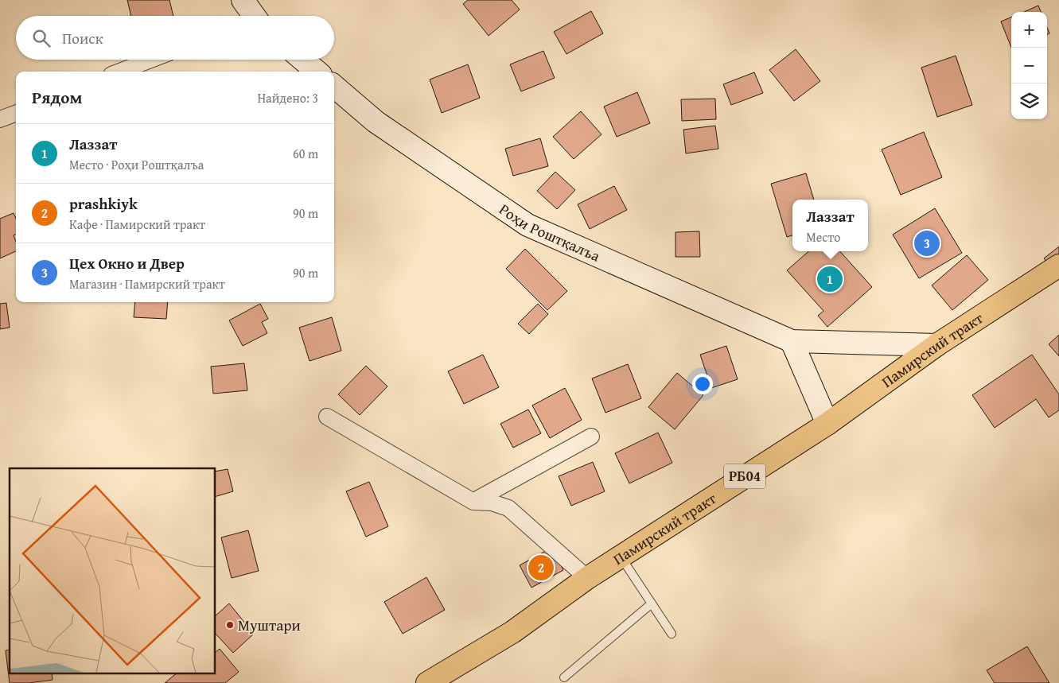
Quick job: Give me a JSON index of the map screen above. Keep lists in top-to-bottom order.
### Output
{
  "streets": {
    "main road": ["Роҳи Роштқалъа", "Памирский тракт", "РБ04"]
  },
  "crossings": [
    ["Роҳи Роштқалъа", "Памирский тракт"]
  ],
  "places": ["Муштари"],
  "page": {
    "map_buttons": ["+", "−"],
    "search": "Поиск",
    "heading": ["Рядом", "Найдено: 3"],
    "list": [
      {
        "mark": "1",
        "name": "Лаззат",
        "note": "Место · Роҳи Роштқалъа",
        "value": "60 m"
      },
      {
        "mark": "2",
        "name": "prashkiyk",
        "note": "Кафе · Памирский тракт",
        "value": "90 m"
      },
      {
        "mark": "3",
        "name": "Цех Окно и Двер",
        "note": "Магазин · Памирский тракт",
        "value": "90 m"
      }
    ],
    "popup": ["Лаззат", "Место"],
    "pins": ["3", "1", "2"]
  }
}
